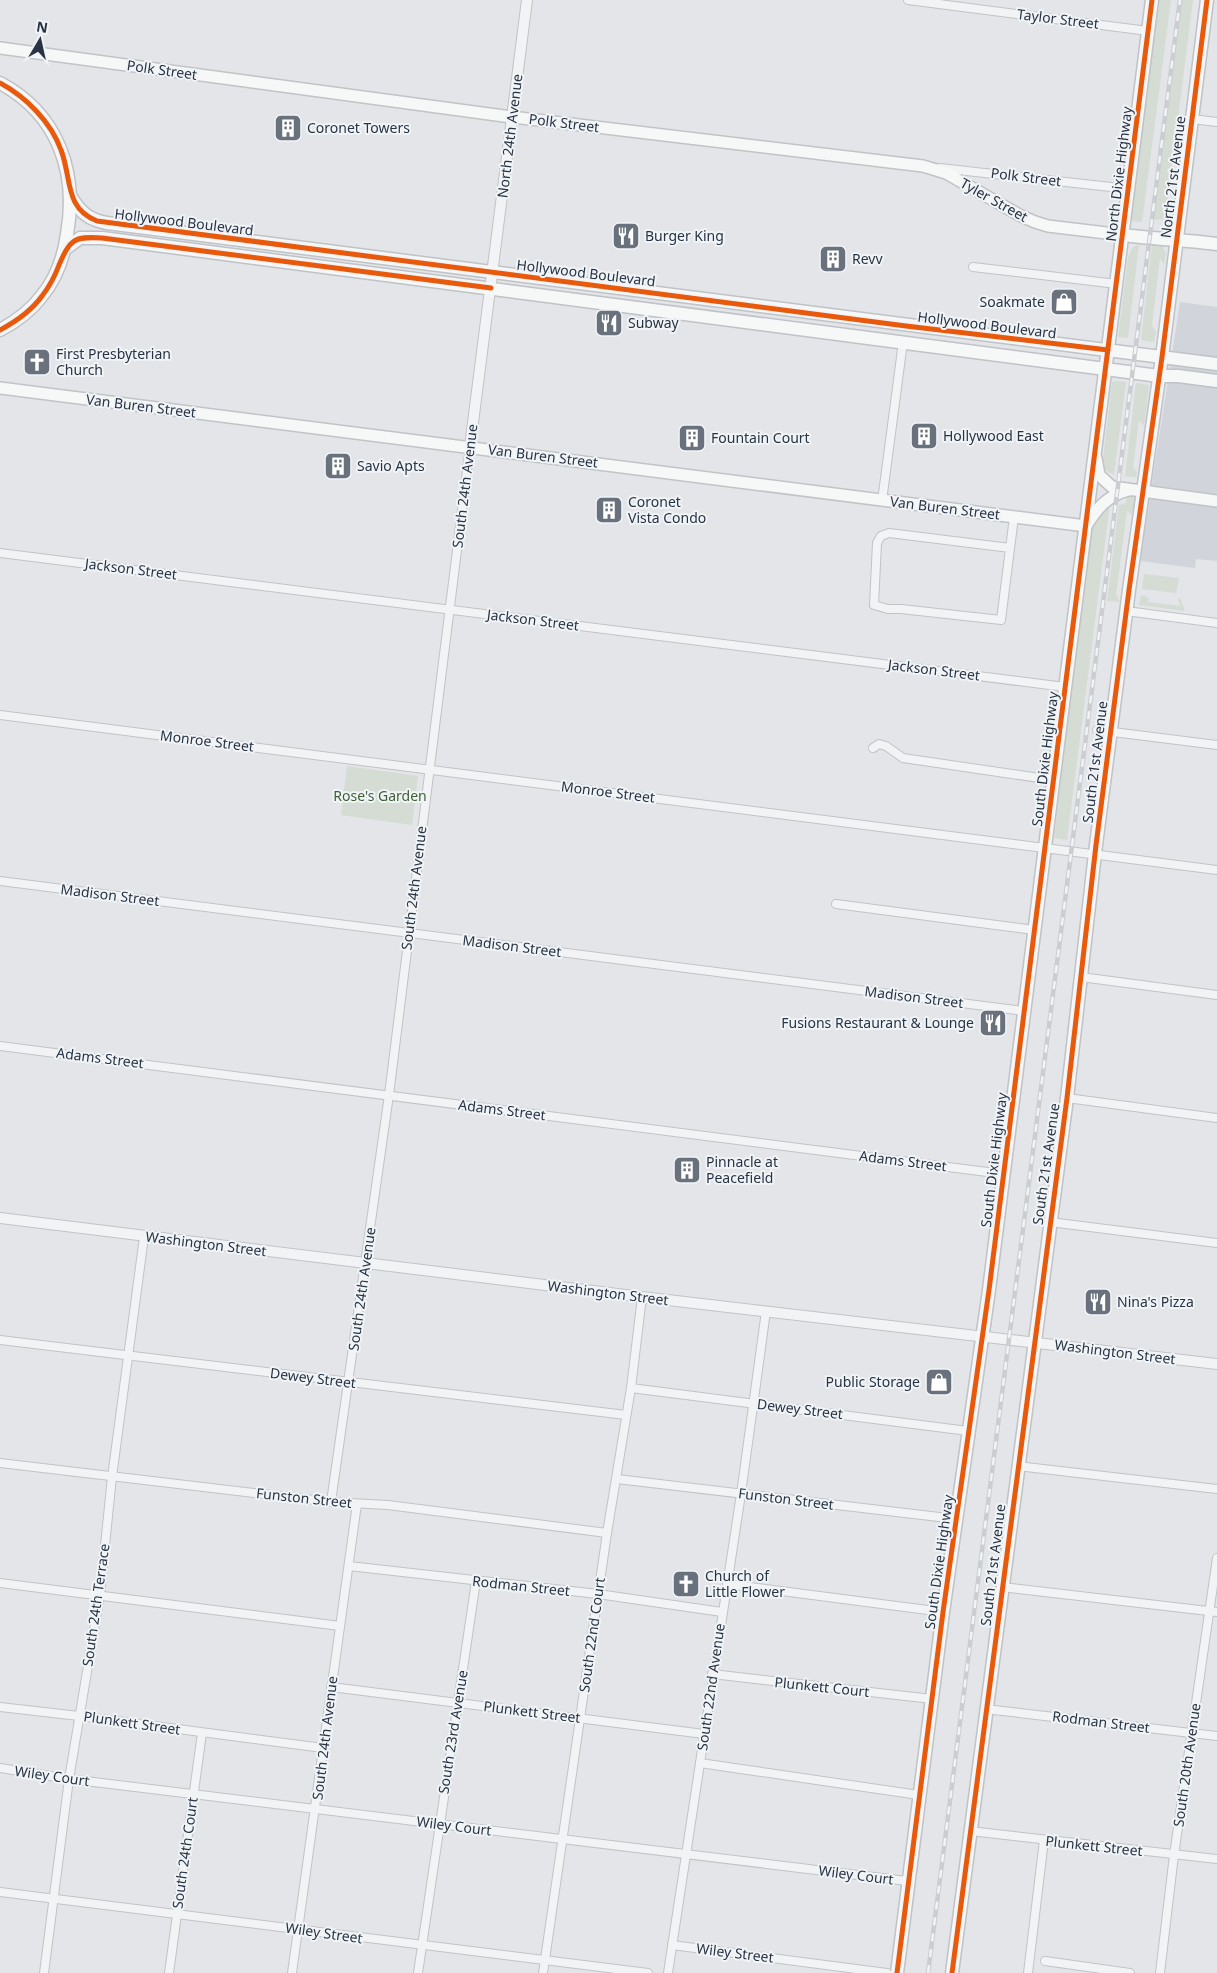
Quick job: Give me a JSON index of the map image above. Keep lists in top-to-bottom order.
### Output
{
  "streets": {
    "main road": [
      "Polk Street",
      "North Dixie Highway",
      "North 21st Avenue",
      "Tyler Street",
      "Hollywood Boulevard",
      "Van Buren Street",
      "South Dixie Highway",
      "South 21st Avenue"
    ],
    "street": [
      "Taylor Street",
      "North 24th Avenue",
      "South 24th Avenue",
      "Jackson Street",
      "Monroe Street",
      "Madison Street",
      "Adams Street",
      "Washington Street",
      "Dewey Street",
      "Funston Street",
      "Rodman Street",
      "South 24th Terrace",
      "South 22nd Court",
      "South 22nd Avenue",
      "Plunkett Court",
      "Plunkett Street",
      "South 23rd Avenue",
      "South 20th Avenue",
      "Wiley Court",
      "South 24th Court",
      "Wiley Street"
    ]
  },
  "crossings": [
    ["Taylor Street", "North Dixie Highway"],
    ["Polk Street", "North 24th Avenue"],
    ["Polk Street", "North Dixie Highway"],
    ["Polk Street", "Tyler Street"],
    ["North 24th Avenue", "Hollywood Boulevard"],
    ["North 24th Avenue", "South 24th Avenue"],
    ["North Dixie Highway", "Tyler Street"],
    ["North Dixie Highway", "Hollywood Boulevard"],
    ["North Dixie Highway", "South Dixie Highway"],
    ["North 21st Avenue", "Tyler Street"],
    ["North 21st Avenue", "Hollywood Boulevard"],
    ["North 21st Avenue", "South 21st Avenue"],
    ["Hollywood Boulevard", "South 24th Avenue"],
    ["Hollywood Boulevard", "South Dixie Highway"],
    ["Hollywood Boulevard", "South 21st Avenue"],
    ["Van Buren Street", "South 24th Avenue"],
    ["Van Buren Street", "South Dixie Highway"],
    ["South 24th Avenue", "Jackson Street"],
    ["South 24th Avenue", "Monroe Street"],
    ["South 24th Avenue", "Madison Street"],
    ["South 24th Avenue", "Adams Street"],
    ["South 24th Avenue", "Washington Street"],
    ["South 24th Avenue", "Dewey Street"],
    ["South 24th Avenue", "Funston Street"],
    ["South 24th Avenue", "Rodman Street"],
    ["South 24th Avenue", "Plunkett Street"],
    ["South 24th Avenue", "Wiley Court"],
    ["South 24th Avenue", "Wiley Street"],
    ["Jackson Street", "South Dixie Highway"],
    ["Monroe Street", "South Dixie Highway"],
    ["Monroe Street", "South 21st Avenue"],
    ["South Dixie Highway", "Madison Street"],
    ["South Dixie Highway", "Adams Street"],
    ["South Dixie Highway", "Washington Street"],
    ["South Dixie Highway", "Dewey Street"],
    ["South Dixie Highway", "Funston Street"],
    ["South Dixie Highway", "Plunkett Court"],
    ["South Dixie Highway", "Wiley Court"],
    ["South 21st Avenue", "Washington Street"],
    ["South 21st Avenue", "Rodman Street"],
    ["South 21st Avenue", "Plunkett Street"],
    ["Washington Street", "South 24th Terrace"],
    ["Washington Street", "South 22nd Court"],
    ["Washington Street", "South 22nd Avenue"],
    ["Dewey Street", "South 24th Terrace"],
    ["Dewey Street", "South 22nd Court"],
    ["Dewey Street", "South 22nd Avenue"],
    ["Funston Street", "South 24th Terrace"],
    ["Funston Street", "South 22nd Court"],
    ["Funston Street", "South 22nd Avenue"],
    ["Rodman Street", "South 22nd Court"],
    ["Rodman Street", "South 22nd Avenue"],
    ["Rodman Street", "South 23rd Avenue"],
    ["Rodman Street", "South 20th Avenue"],
    ["South 24th Terrace", "Plunkett Street"],
    ["South 24th Terrace", "Wiley Court"],
    ["South 24th Terrace", "Wiley Street"],
    ["South 22nd Court", "Plunkett Street"],
    ["South 22nd Court", "Wiley Court"],
    ["South 22nd Court", "Wiley Street"],
    ["South 22nd Avenue", "Plunkett Court"],
    ["South 22nd Avenue", "Plunkett Street"],
    ["South 22nd Avenue", "Wiley Court"],
    ["South 22nd Avenue", "Wiley Street"],
    ["Plunkett Street", "South 23rd Avenue"],
    ["Plunkett Street", "South 20th Avenue"],
    ["Plunkett Street", "South 24th Court"],
    ["South 23rd Avenue", "Wiley Court"],
    ["South 23rd Avenue", "Wiley Street"],
    ["Wiley Court", "South 24th Court"],
    ["South 24th Court", "Wiley Street"]
  ],
  "parks": ["Rose's Garden"],
  "places": {
    "building": [
      "Coronet Towers",
      "Revv",
      "Hollywood East",
      "Fountain Court",
      "Savio Apts",
      "Coronet Vista Condo",
      "Pinnacle at Peacefield"
    ],
    "restaurant": [
      "Burger King",
      "Subway",
      "Fusions Restaurant & Lounge",
      "Nina's Pizza"
    ],
    "shop": ["Soakmate", "Public Storage"],
    "church": ["First Presbyterian Church", "Church of Little Flower"]
  },
  "north": "top"
}
